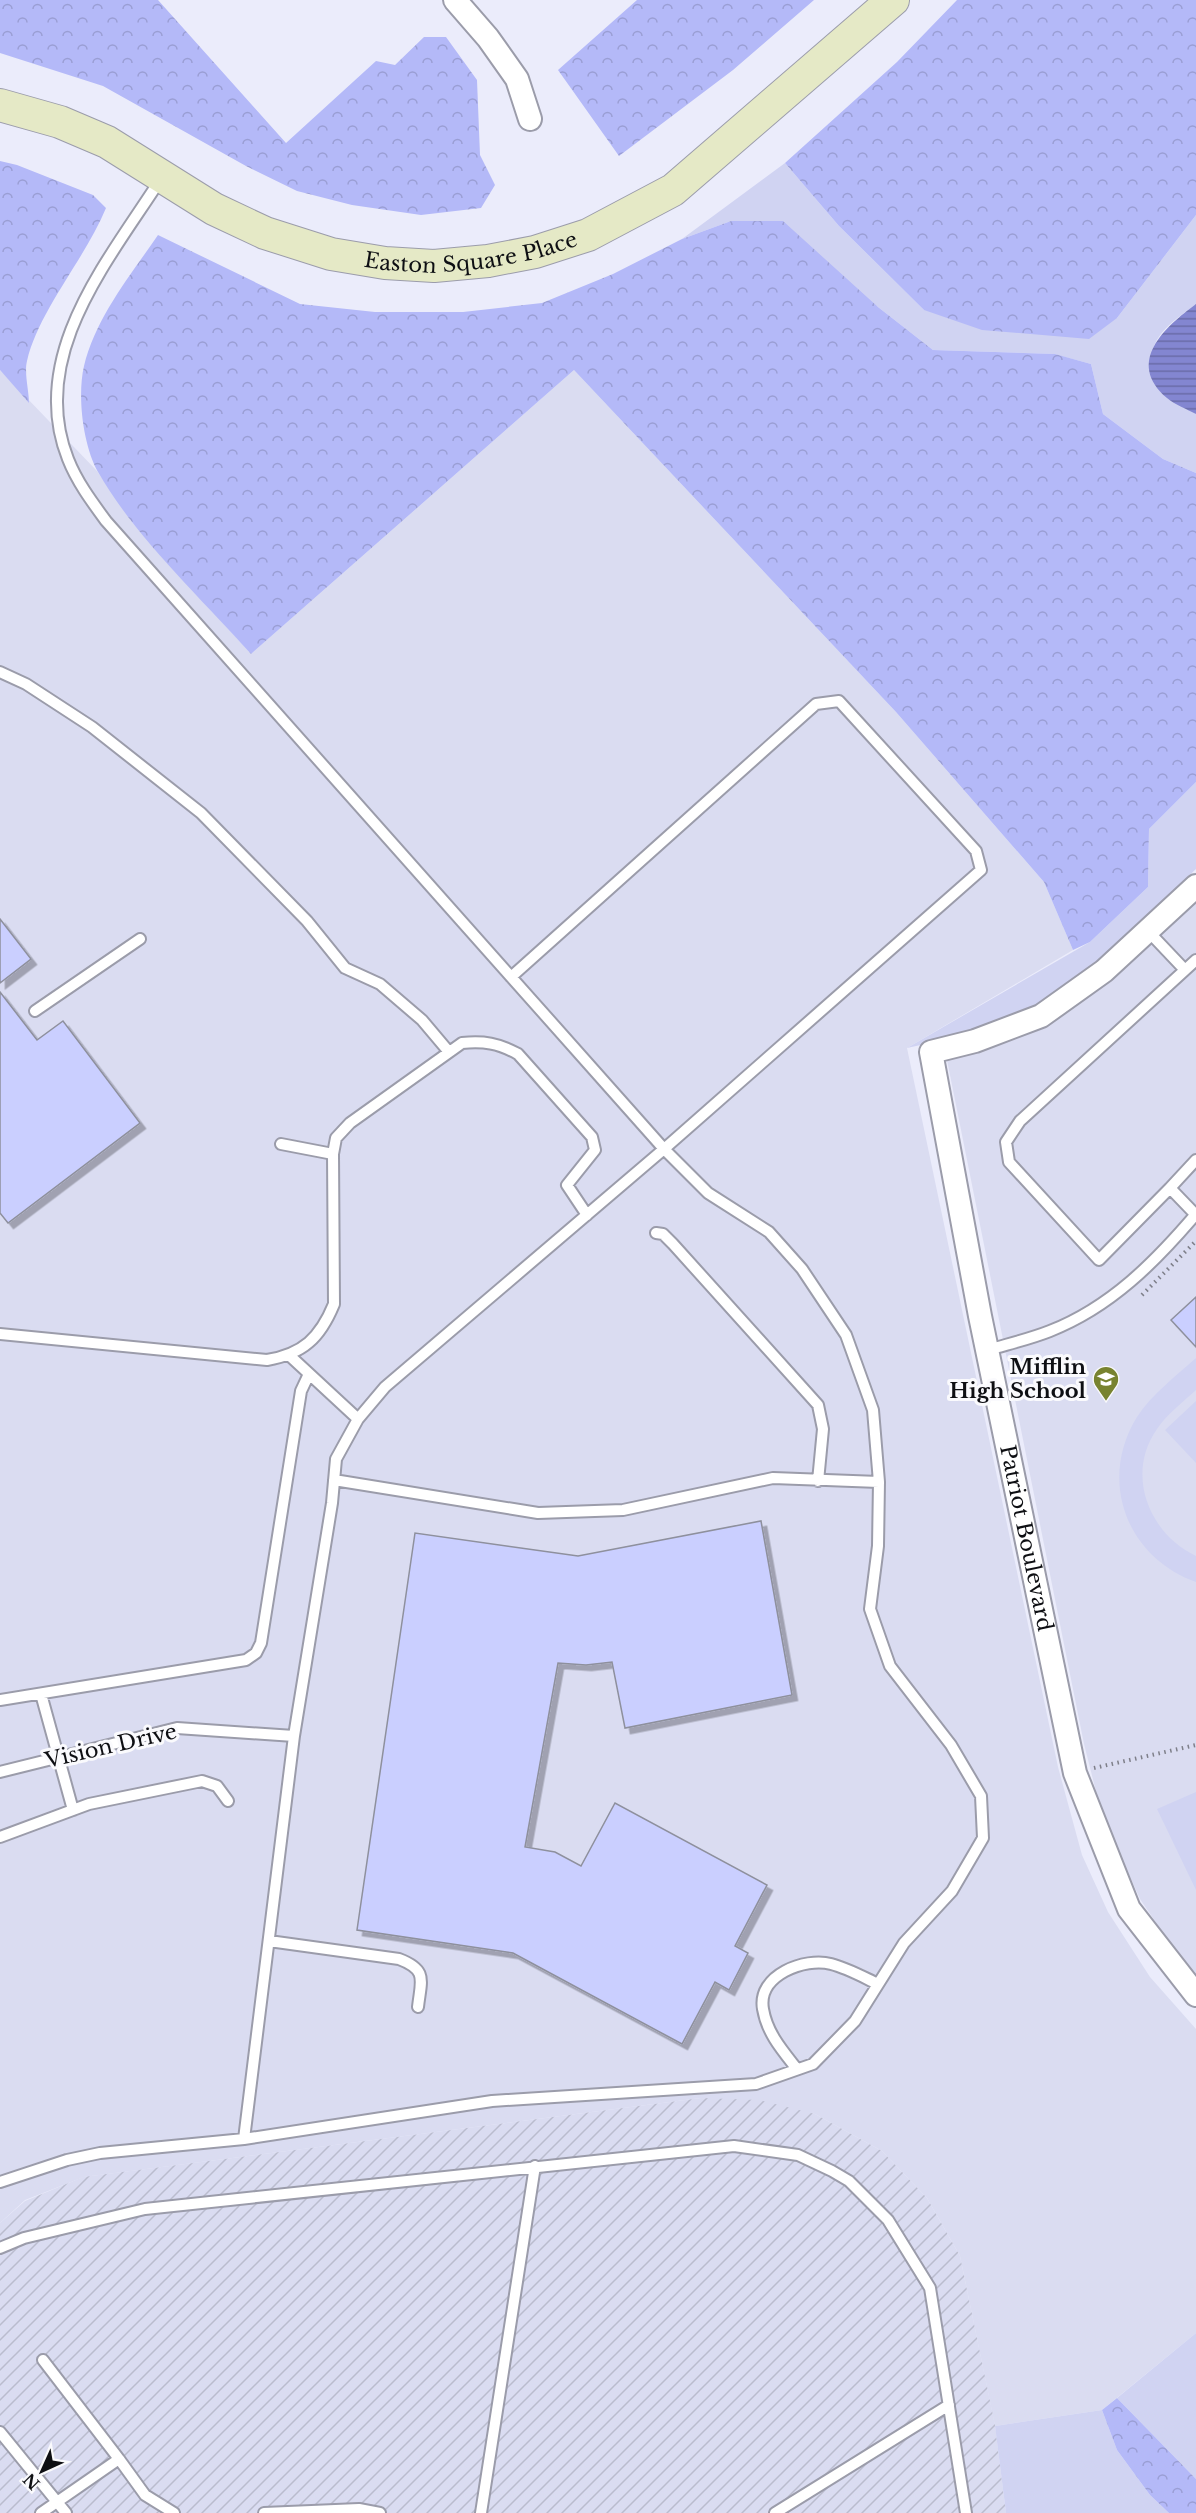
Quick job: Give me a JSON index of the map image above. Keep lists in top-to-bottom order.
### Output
{
  "streets": {
    "street": ["Easton Square Place", "Patriot Boulevard"],
    "lane": ["Vision Drive"]
  },
  "places": {
    "school or university": ["Mifflin High School"]
  },
  "north": "bottom left"
}
